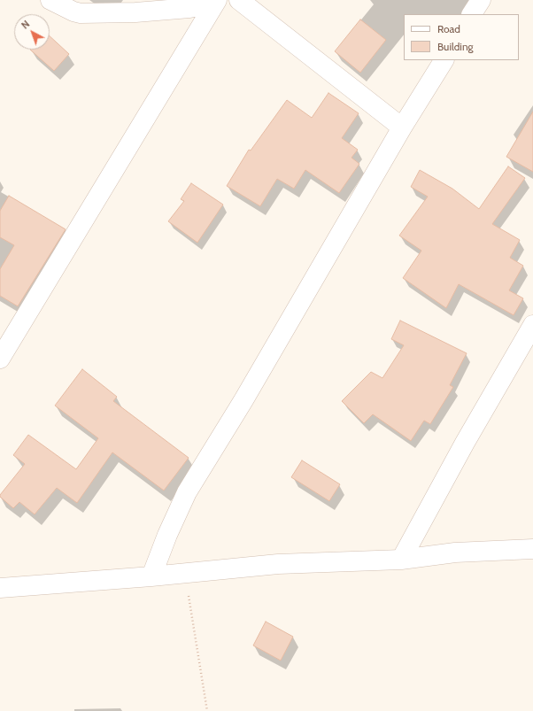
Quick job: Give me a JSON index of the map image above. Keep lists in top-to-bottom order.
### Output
{
  "legend": ["Road", "Building"],
  "north": "top left"
}
